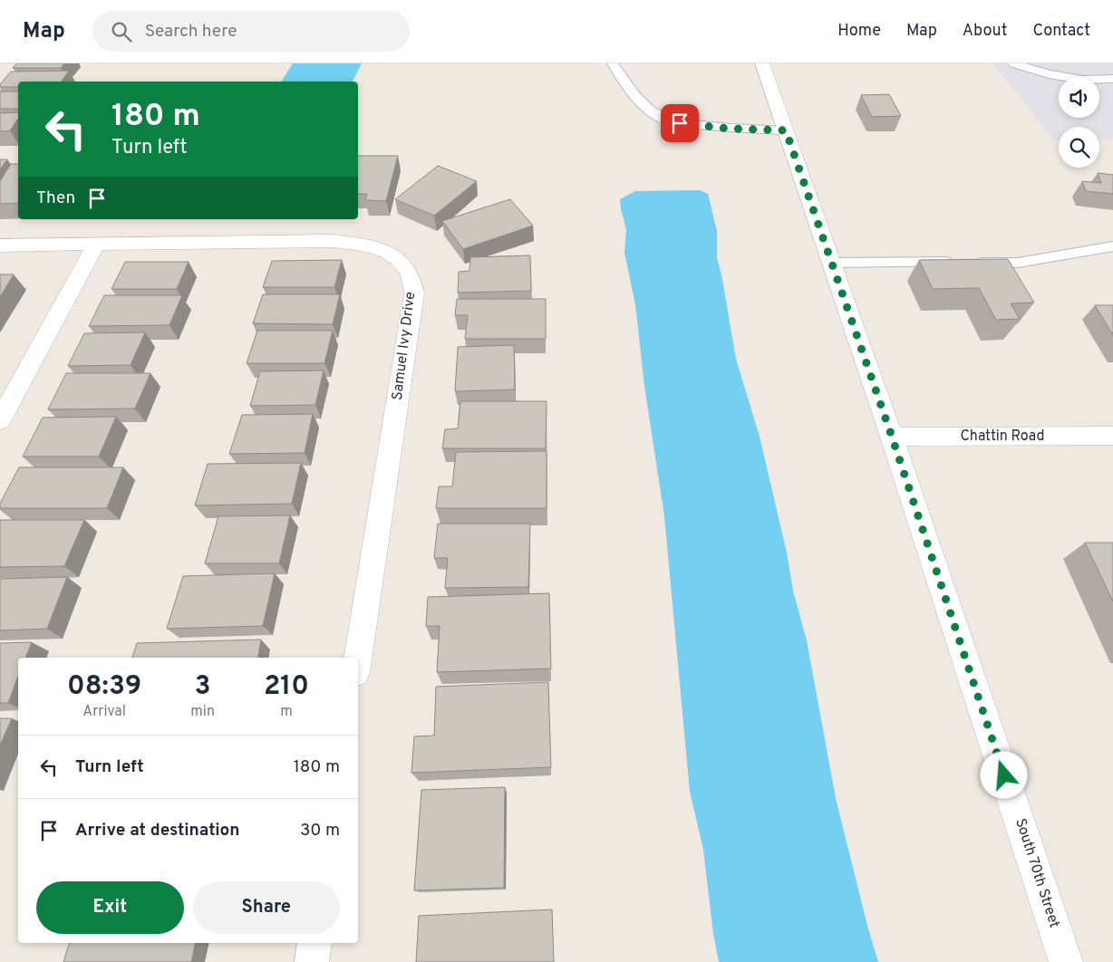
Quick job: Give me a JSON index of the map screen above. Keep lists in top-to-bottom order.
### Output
{
  "streets": {
    "street": ["Samuel Ivy Drive", "Chattin Road", "South 70th Street"]
  },
  "crossings": [
    ["Chattin Road", "South 70th Street"]
  ],
  "page": {
    "header": "Map",
    "search": "Search here",
    "nav": [
      "Home",
      "Map",
      "About",
      "Contact"
    ],
    "turn": ["180 m", "Turn left"],
    "then": "Then",
    "eta": [
      "08:39",
      "Arrival",
      "3",
      "min",
      "210",
      "m"
    ],
    "list": [
      {
        "name": "Turn left",
        "value": "180 m"
      },
      {
        "name": "Arrive at destination",
        "value": "30 m"
      }
    ],
    "buttons": ["Exit", "Share"]
  }
}
